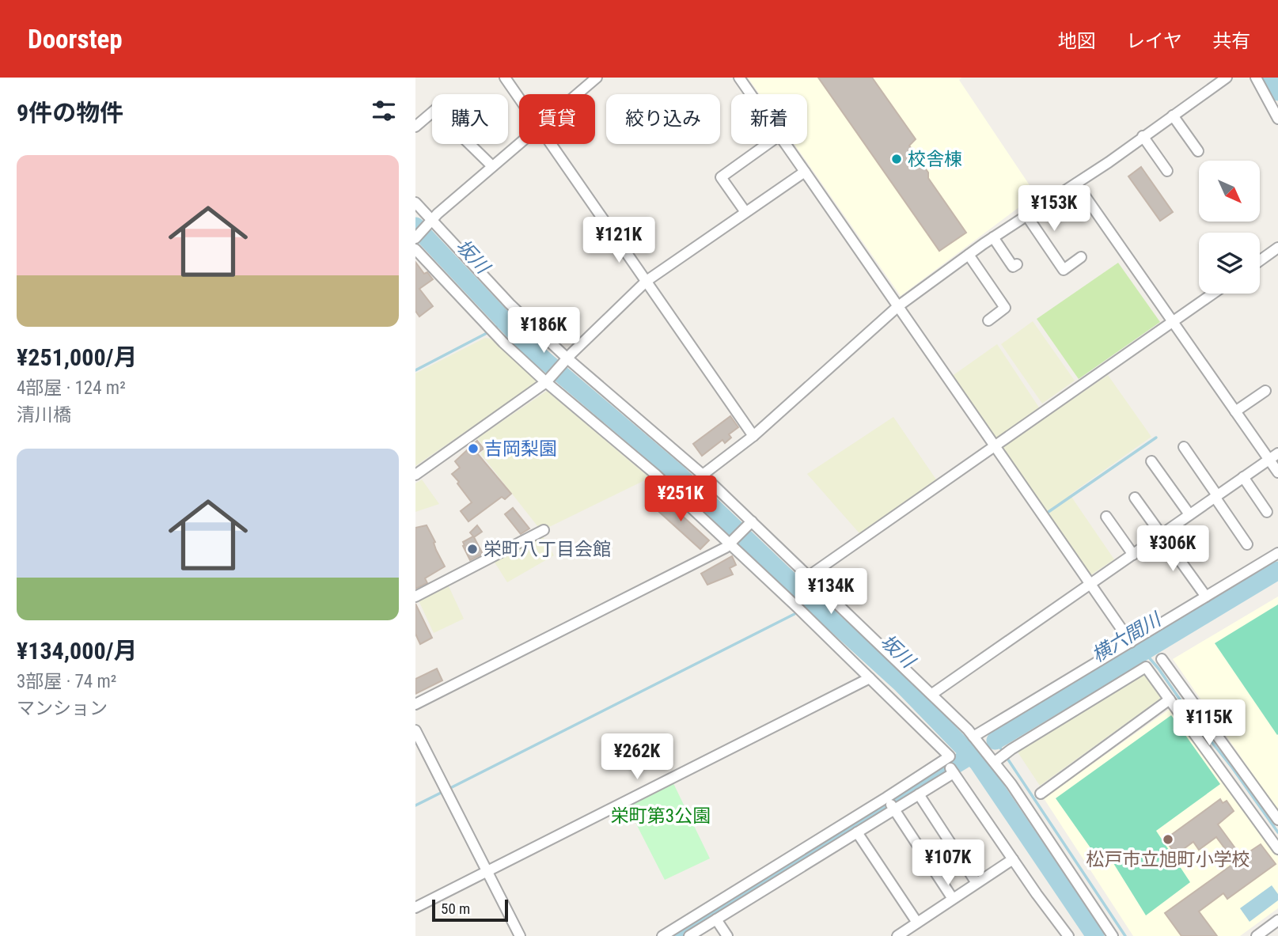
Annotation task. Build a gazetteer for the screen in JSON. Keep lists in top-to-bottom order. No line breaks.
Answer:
{"water":["坂川","横六間川"],"parks":["栄町第3公園"],"places":["校舎棟","吉岡梨園","栄町八丁目会館","松戸市立旭町小学校"],"scale_bar":"50 m","north":"bottom right","page":{"header":"Doorstep","nav":["地図","レイヤ","共有"],"heading":"9件の物件","chip":["購入","賃貸","絞り込み","新着"],"list":[{"name":"¥251,000/月","note":"4部屋 · 124 m² · 清川橋"},{"name":"¥134,000/月","note":"3部屋 · 74 m² · マンション"}],"price":["¥153K","¥121K","¥186K","¥251K","¥306K","¥134K","¥115K","¥262K","¥107K"],"scale":"50 m"}}
